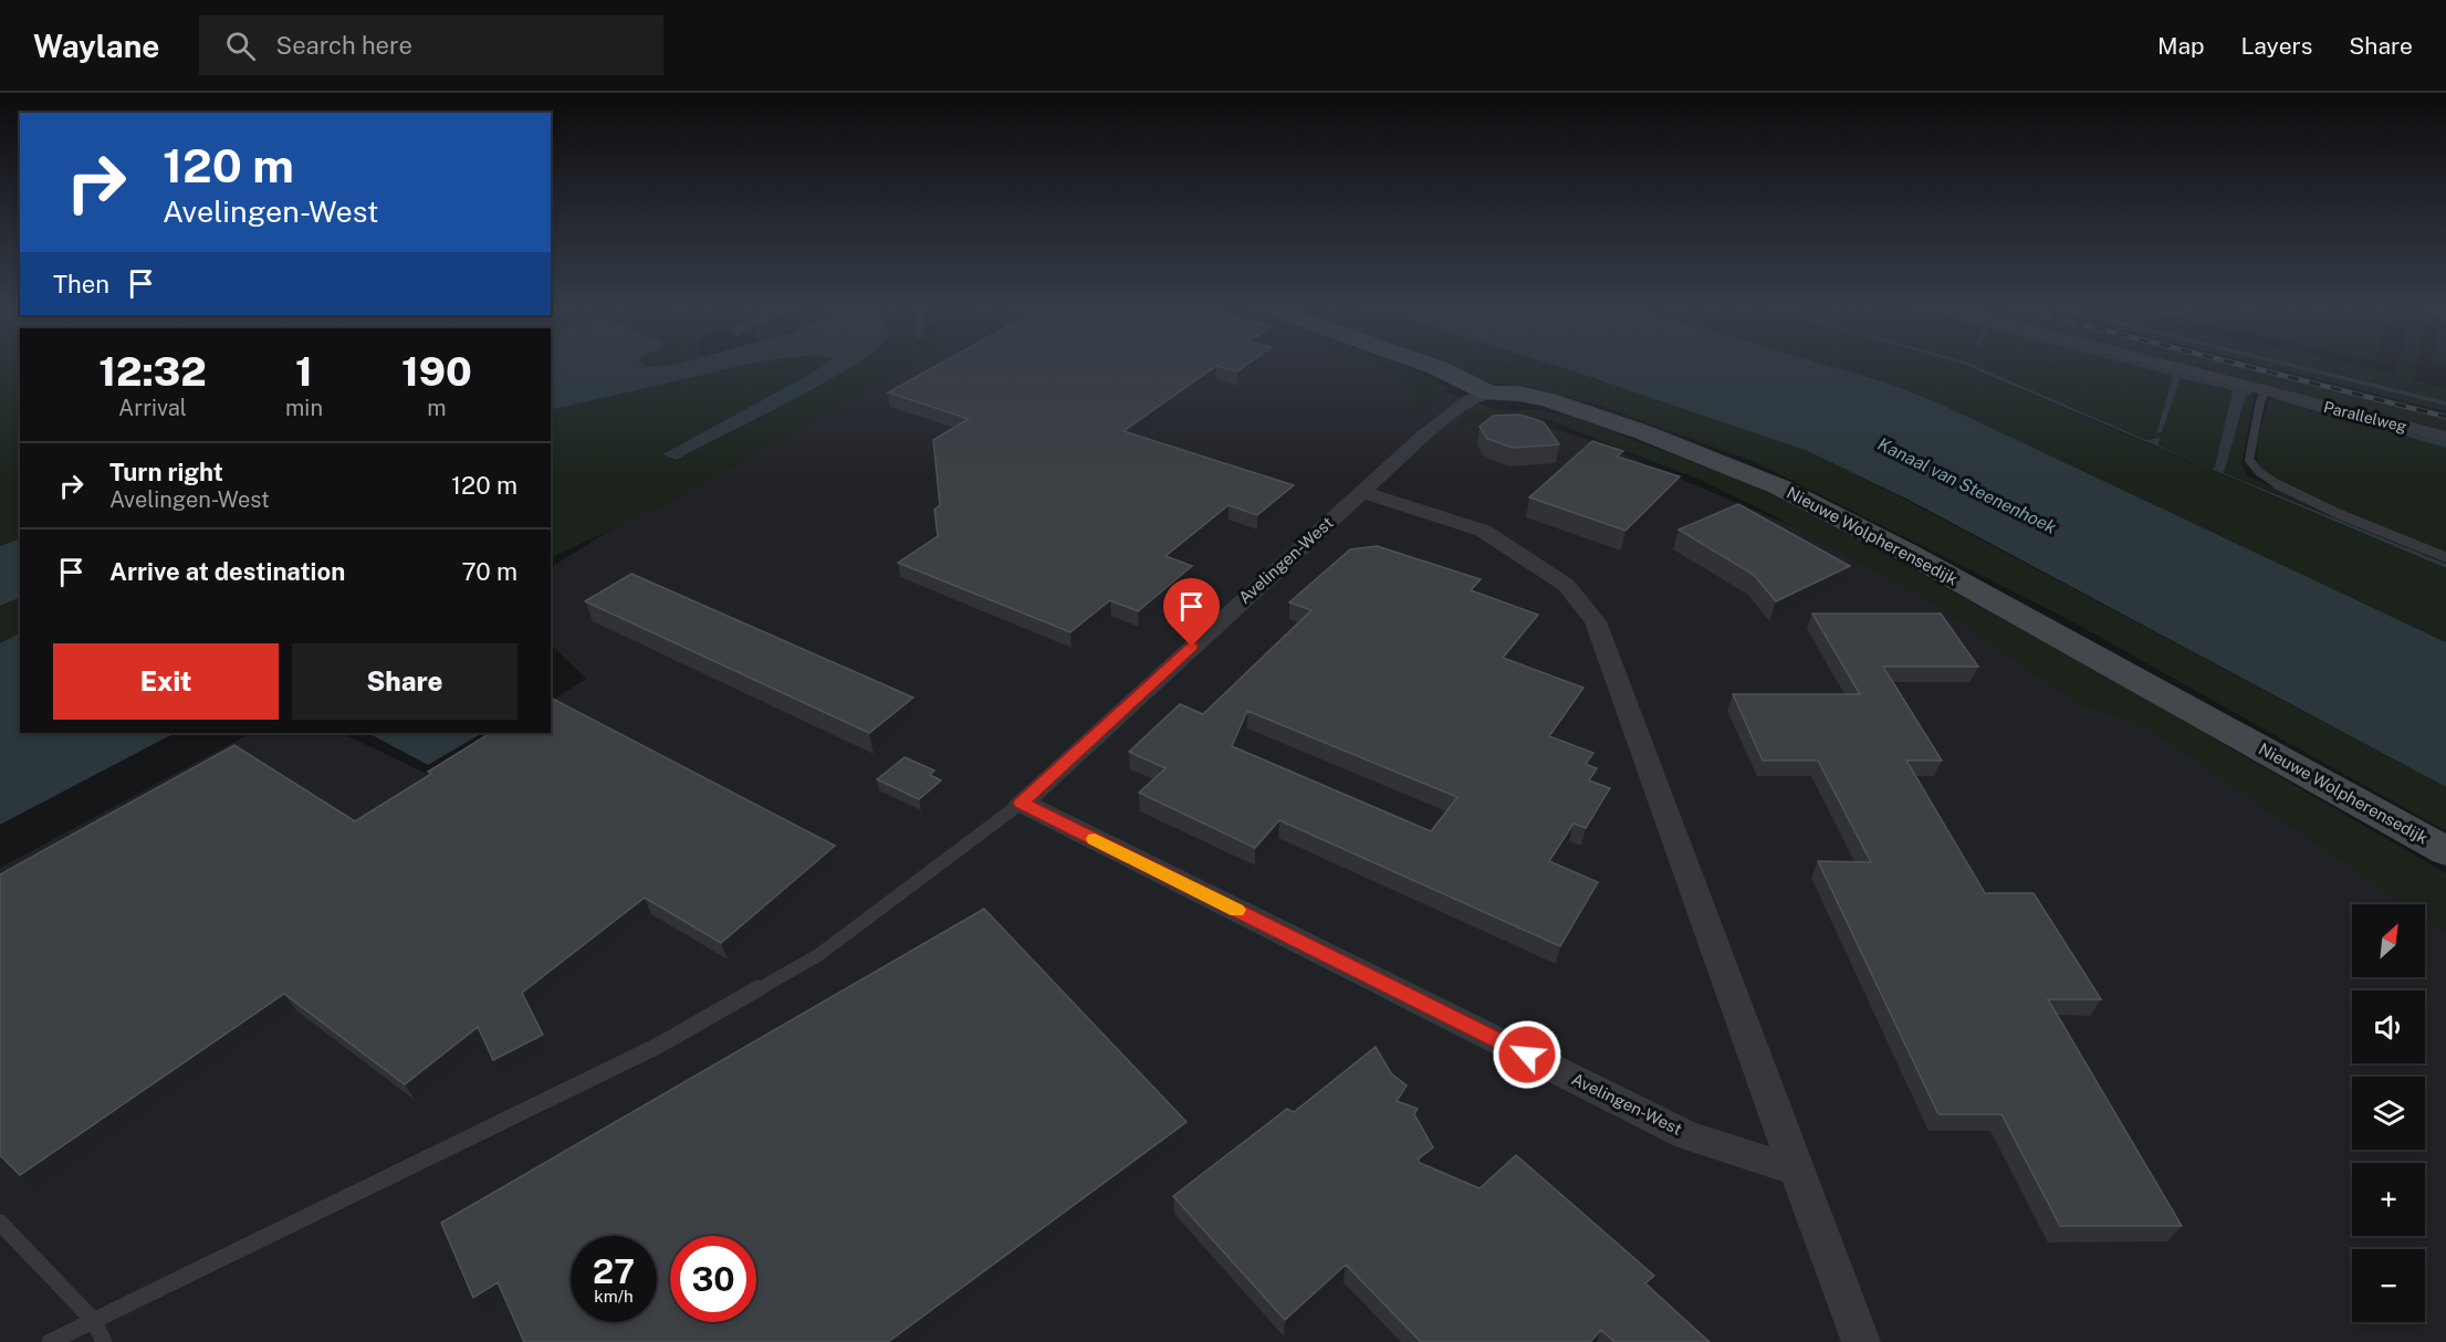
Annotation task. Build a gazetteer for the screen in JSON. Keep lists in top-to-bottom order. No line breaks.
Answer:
{"streets":{"street":["Parallelweg","Nieuwe Wolpherensedijk","Avelingen-West"]},"crossings":[["Nieuwe Wolpherensedijk","Avelingen-West"]],"water":["Kanaal van Steenenhoek"],"north":"top right","page":{"header":"Waylane","search":"Search here","nav":["Map","Layers","Share"],"turn":["120 m","Avelingen-West"],"then":"Then","eta":["12:32","Arrival","1","min","190","m"],"list":[{"name":"Turn right","note":"Avelingen-West","value":"120 m"},{"name":"Arrive at destination","value":"70 m"}],"buttons":["Exit","Share"],"map_buttons":["+","−"],"speed":"27 km/h","limit":"30"}}
